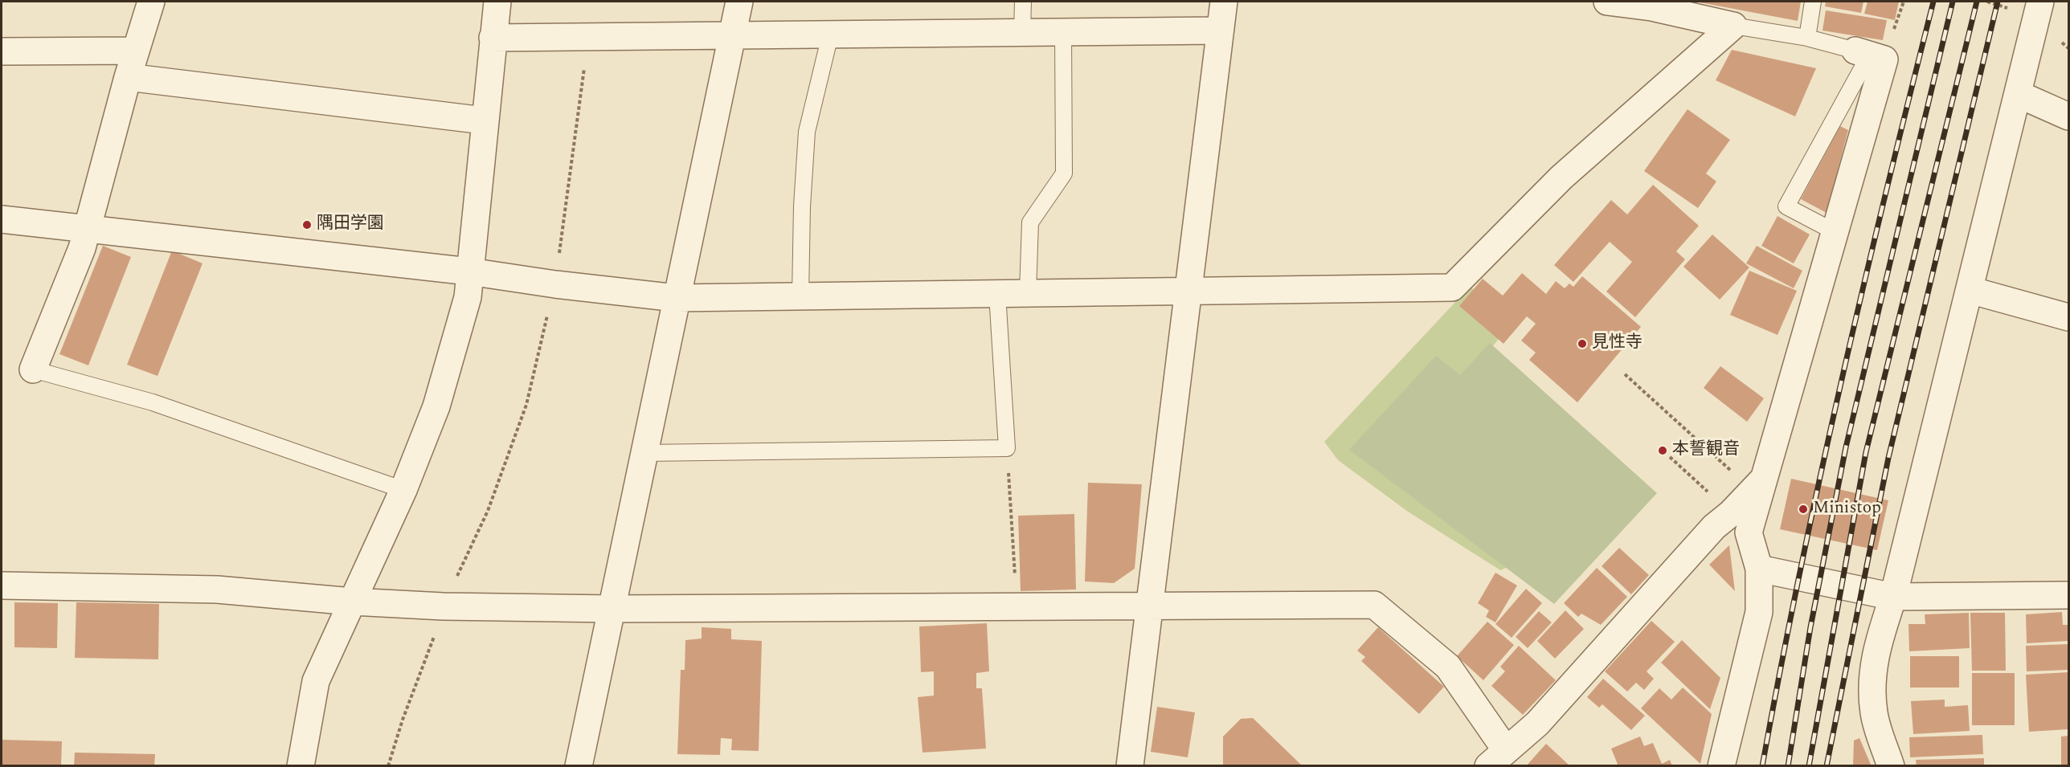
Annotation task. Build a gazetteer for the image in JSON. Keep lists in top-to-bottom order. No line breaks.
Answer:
{"places":["隅田学園","見性寺","本誓観音","Ministop"]}
